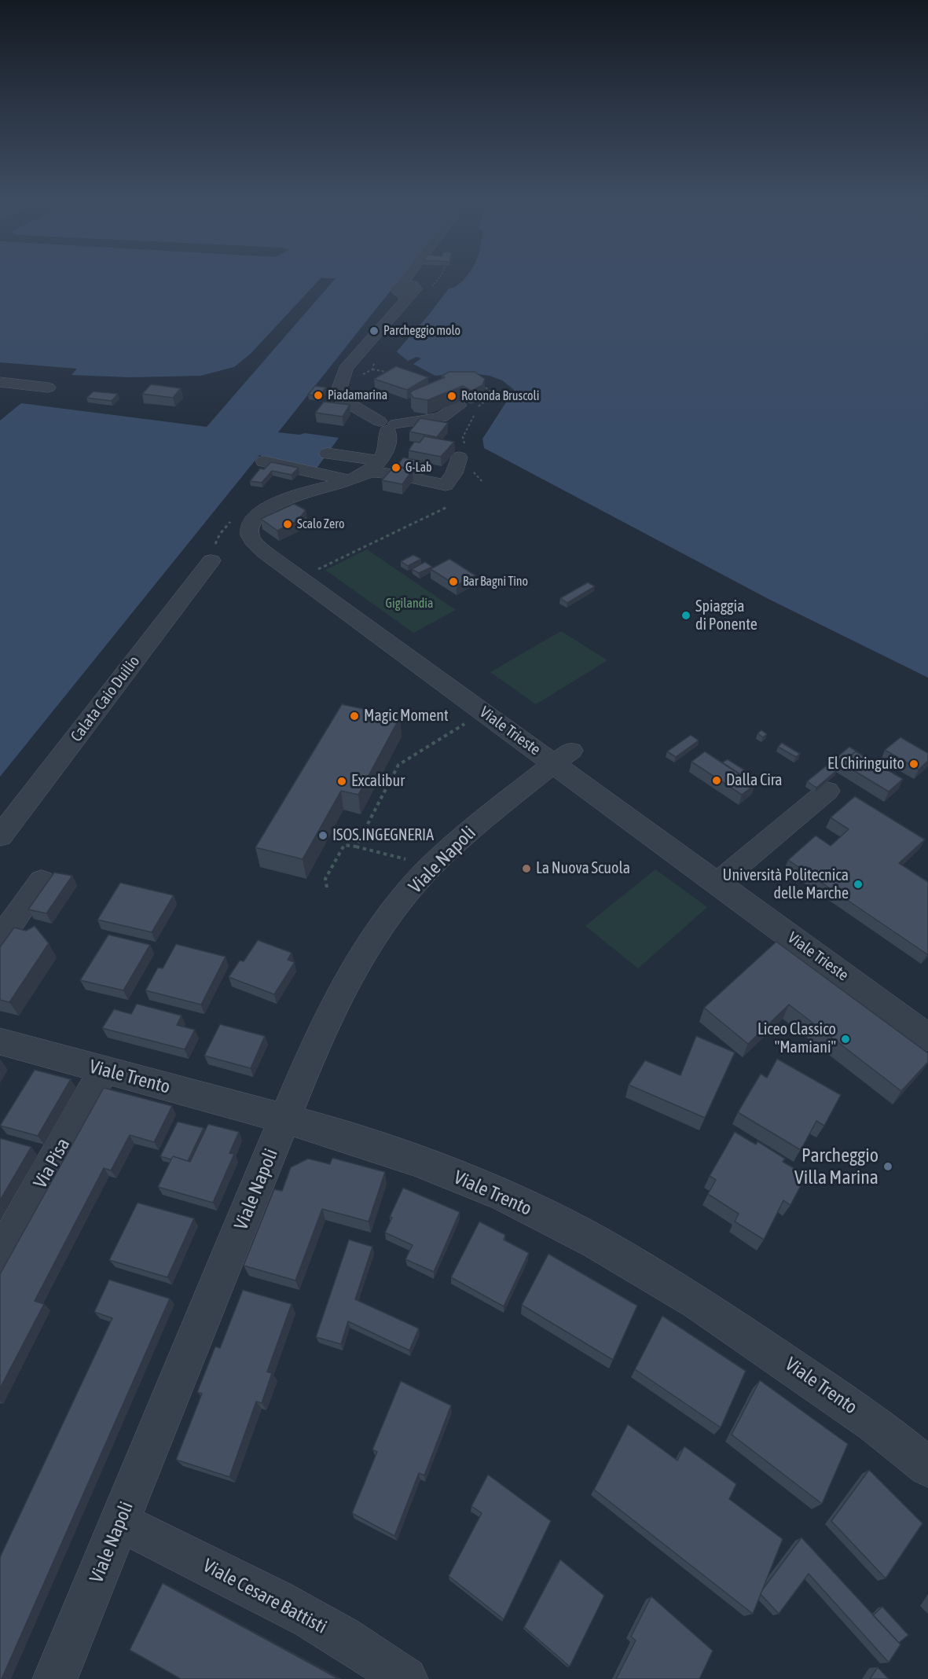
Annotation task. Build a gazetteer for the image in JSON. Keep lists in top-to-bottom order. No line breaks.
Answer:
{"streets":{"street":["Calata Caio Duilio","Viale Trieste","Viale Napoli","Viale Trento","Via Pisa","Viale Cesare Battisti"]},"crossings":[["Viale Trieste","Viale Napoli"],["Viale Napoli","Viale Trento"],["Viale Napoli","Viale Cesare Battisti"],["Viale Trento","Via Pisa"]],"parks":["Gigilandia"],"places":["Parcheggio molo","Piadamarina","Rotonda Bruscoli","G-Lab","Scalo Zero","Bar Bagni Tino","Spiaggia di Ponente","Magic Moment","El Chiringuito","Dalla Cira","Excalibur","ISOS.INGEGNERIA","La Nuova Scuola","Università Politecnica delle Marche","Liceo Classico \"Mamiani\"","Parcheggio Villa Marina"]}
